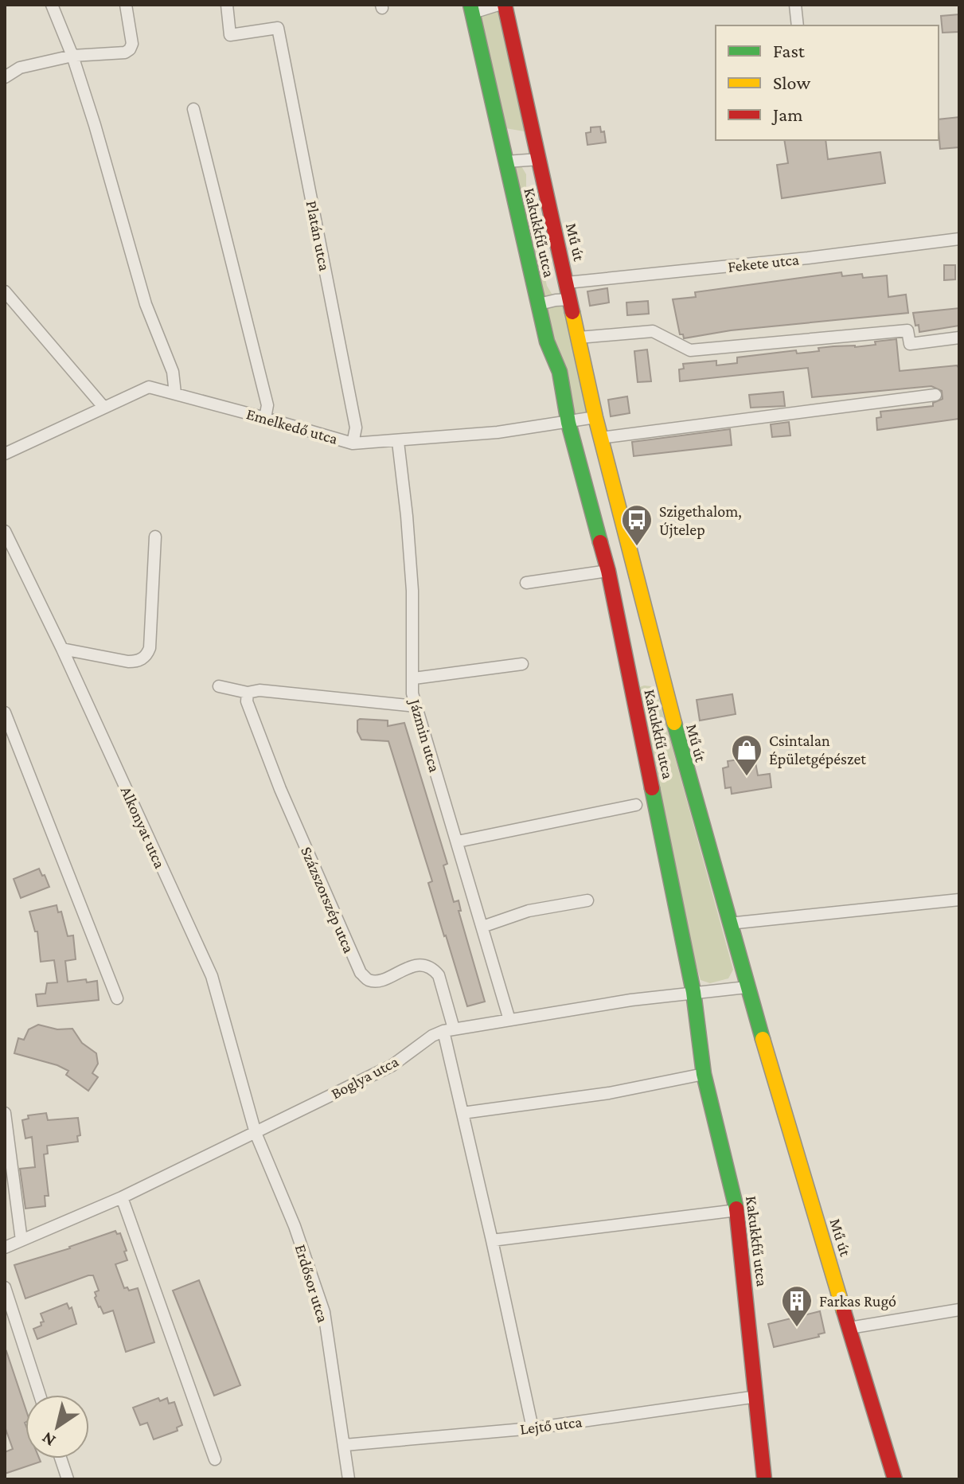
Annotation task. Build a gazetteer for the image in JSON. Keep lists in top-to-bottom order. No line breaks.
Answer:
{"streets":{"street":["Kakukkfű utca","Platán utca","Mű út","Fekete utca","Emelkedő utca","Jázmin utca","Alkonyat utca","Százszorszép utca","Boglya utca","Erdősor utca","Lejtő utca"]},"crossings":[["Kakukkfű utca","Emelkedő utca"],["Kakukkfű utca","Boglya utca"],["Kakukkfű utca","Lejtő utca"],["Platán utca","Emelkedő utca"],["Mű út","Fekete utca"],["Mű út","Emelkedő utca"],["Mű út","Boglya utca"],["Emelkedő utca","Jázmin utca"],["Jázmin utca","Boglya utca"],["Alkonyat utca","Boglya utca"],["Alkonyat utca","Erdősor utca"],["Százszorszép utca","Boglya utca"],["Boglya utca","Erdősor utca"],["Erdősor utca","Lejtő utca"]],"places":{"bus stop":["Szigethalom, Újtelep"],"shop":["Csintalan Épületgépészet"],"building":["Farkas Rugó"]},"legend":["Fast","Slow","Jam"],"north":"bottom left"}
